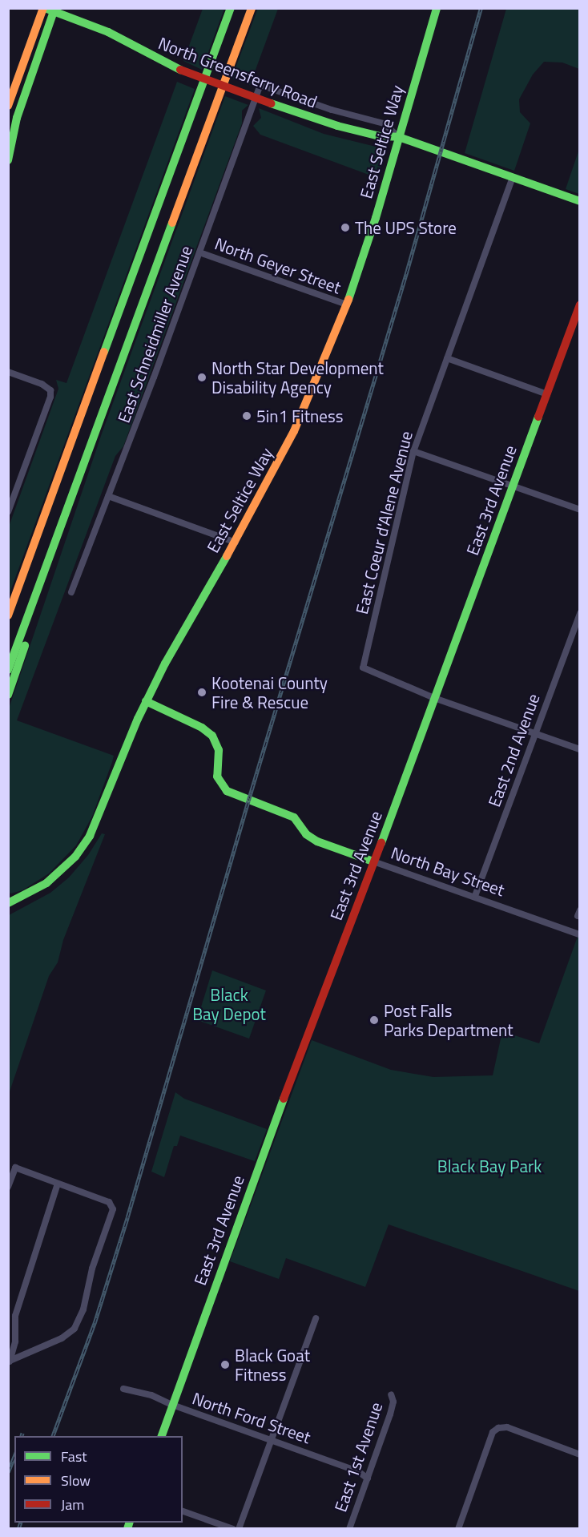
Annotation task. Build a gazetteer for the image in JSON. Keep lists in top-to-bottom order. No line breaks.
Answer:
{"streets":{"main road":["North Greensferry Road","East Seltice Way","East 3rd Avenue","North Bay Street"],"street":["North Geyer Street","East Schneidmiller Avenue","East Coeur d'Alene Avenue","East 2nd Avenue","North Ford Street","East 1st Avenue"]},"crossings":[["North Greensferry Road","East Seltice Way"],["North Greensferry Road","East Schneidmiller Avenue"],["North Greensferry Road","East Coeur d'Alene Avenue"],["East Seltice Way","North Geyer Street"],["East Seltice Way","North Bay Street"],["North Geyer Street","East Schneidmiller Avenue"],["East 3rd Avenue","East Coeur d'Alene Avenue"],["East 3rd Avenue","North Bay Street"],["East 3rd Avenue","North Ford Street"],["East 2nd Avenue","North Bay Street"],["North Ford Street","East 1st Avenue"]],"parks":["Black Bay Depot","Black Bay Park"],"places":["The UPS Store","North Star Development Disability Agency","5in1 Fitness","Kootenai County Fire & Rescue","Post Falls Parks Department","Black Goat Fitness"],"legend":["Fast","Slow","Jam"]}
